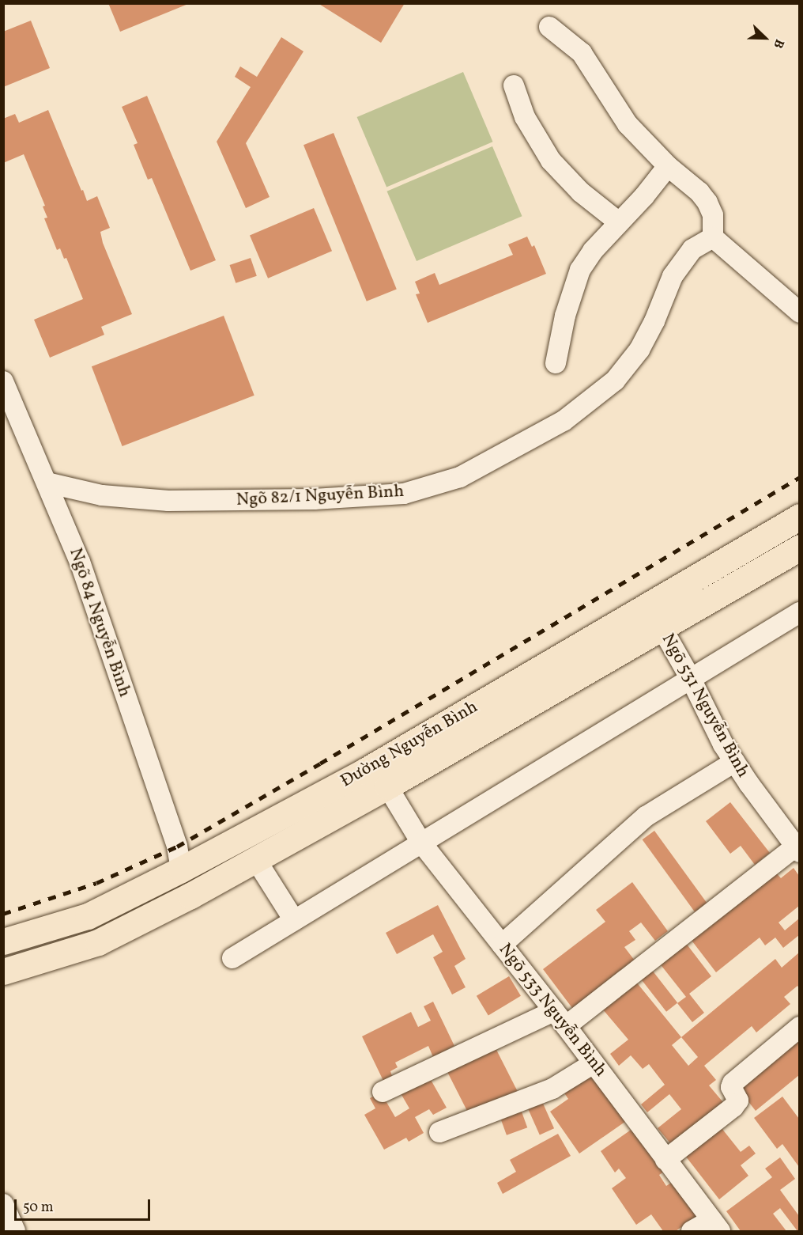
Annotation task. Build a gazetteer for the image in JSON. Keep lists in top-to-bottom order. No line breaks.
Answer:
{"streets":{"highway":["Đường Nguyễn Bình"],"street":["Ngõ 82/1 Nguyễn Bình","Ngõ 84 Nguyễn Bình","Ngõ 531 Nguyễn Bình","Ngõ 533 Nguyễn Bình"]},"crossings":[["Ngõ 82/1 Nguyễn Bình","Ngõ 84 Nguyễn Bình"],["Ngõ 84 Nguyễn Bình","Đường Nguyễn Bình"],["Ngõ 531 Nguyễn Bình","Đường Nguyễn Bình"],["Đường Nguyễn Bình","Ngõ 533 Nguyễn Bình"]],"scale_bar":"50 m","north":"bottom right"}
